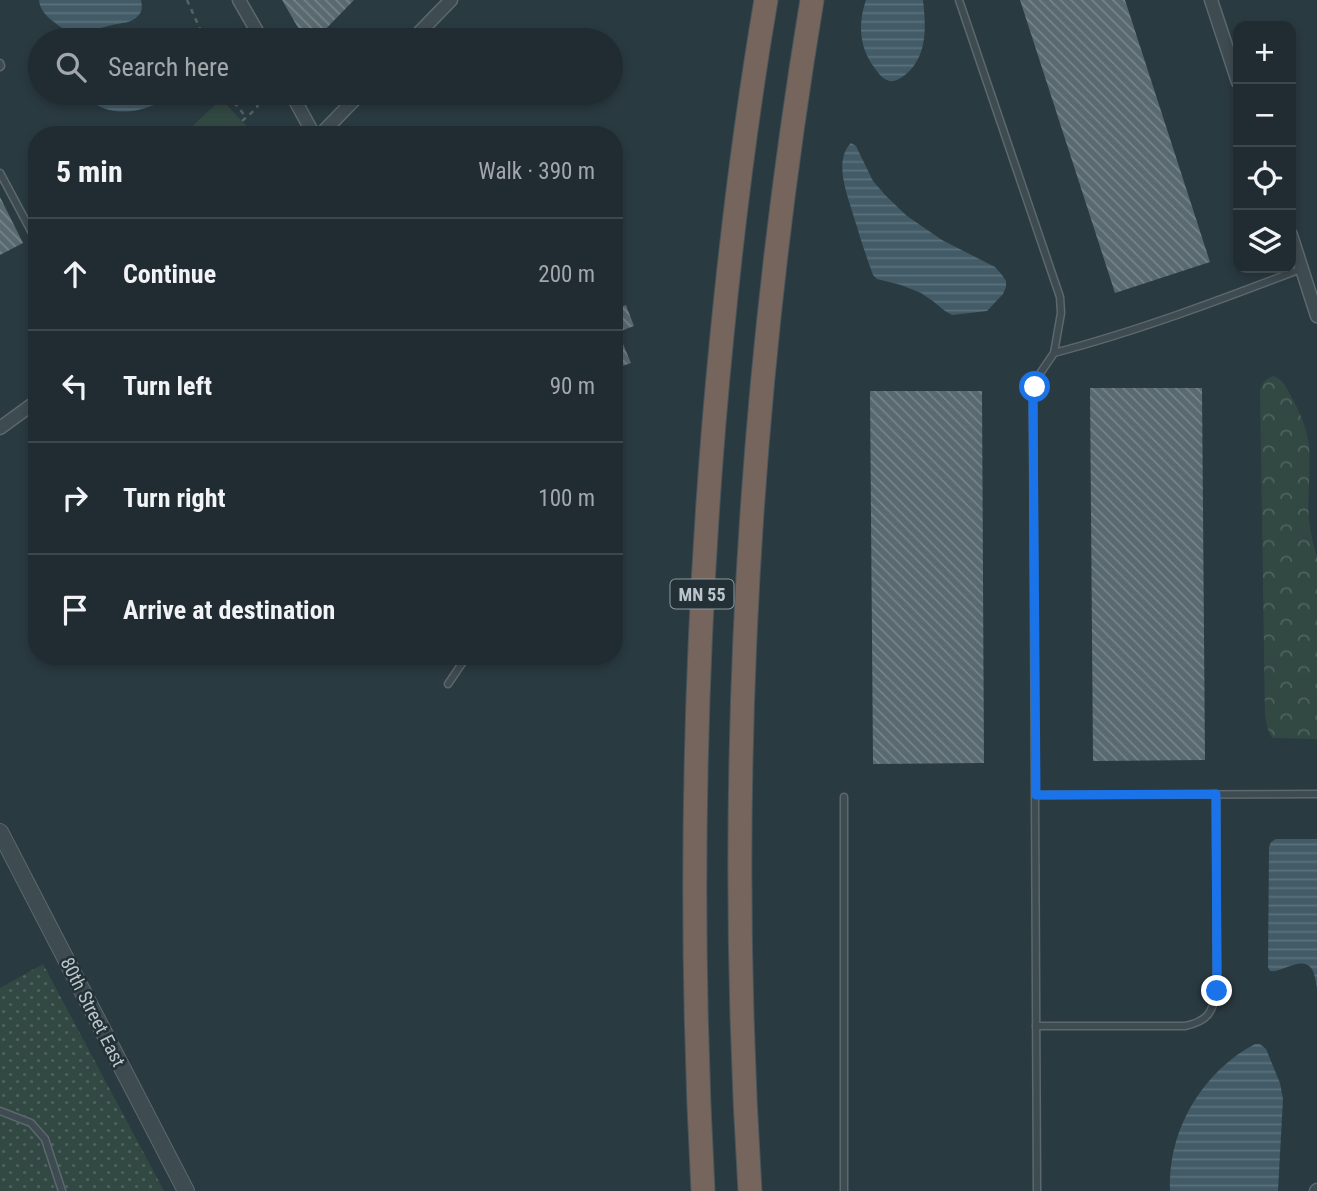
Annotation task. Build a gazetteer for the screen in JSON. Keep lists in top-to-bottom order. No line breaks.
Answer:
{"streets":{"highway":["MN 55"],"street":["80th Street East"]},"page":{"map_buttons":["+","−"],"search":"Search here","heading":["5 min","Walk · 390 m"],"list":[["Continue","200 m"],["Turn left","90 m"],["Turn right","100 m"],"Arrive at destination"]}}
